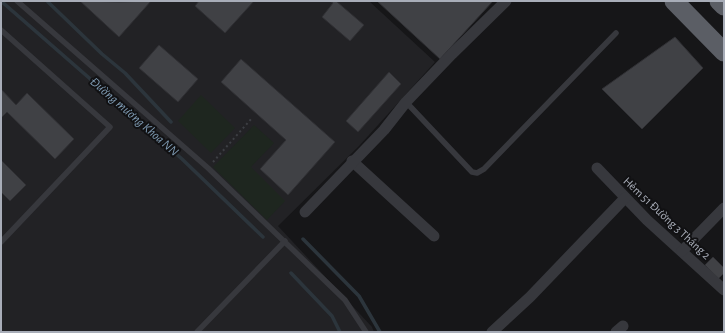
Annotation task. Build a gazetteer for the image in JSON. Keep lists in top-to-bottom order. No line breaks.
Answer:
{"streets":{"street":["Hẻm 51 Đường 3 Tháng 2"]},"water":["Đường mương Khoa NN"]}
